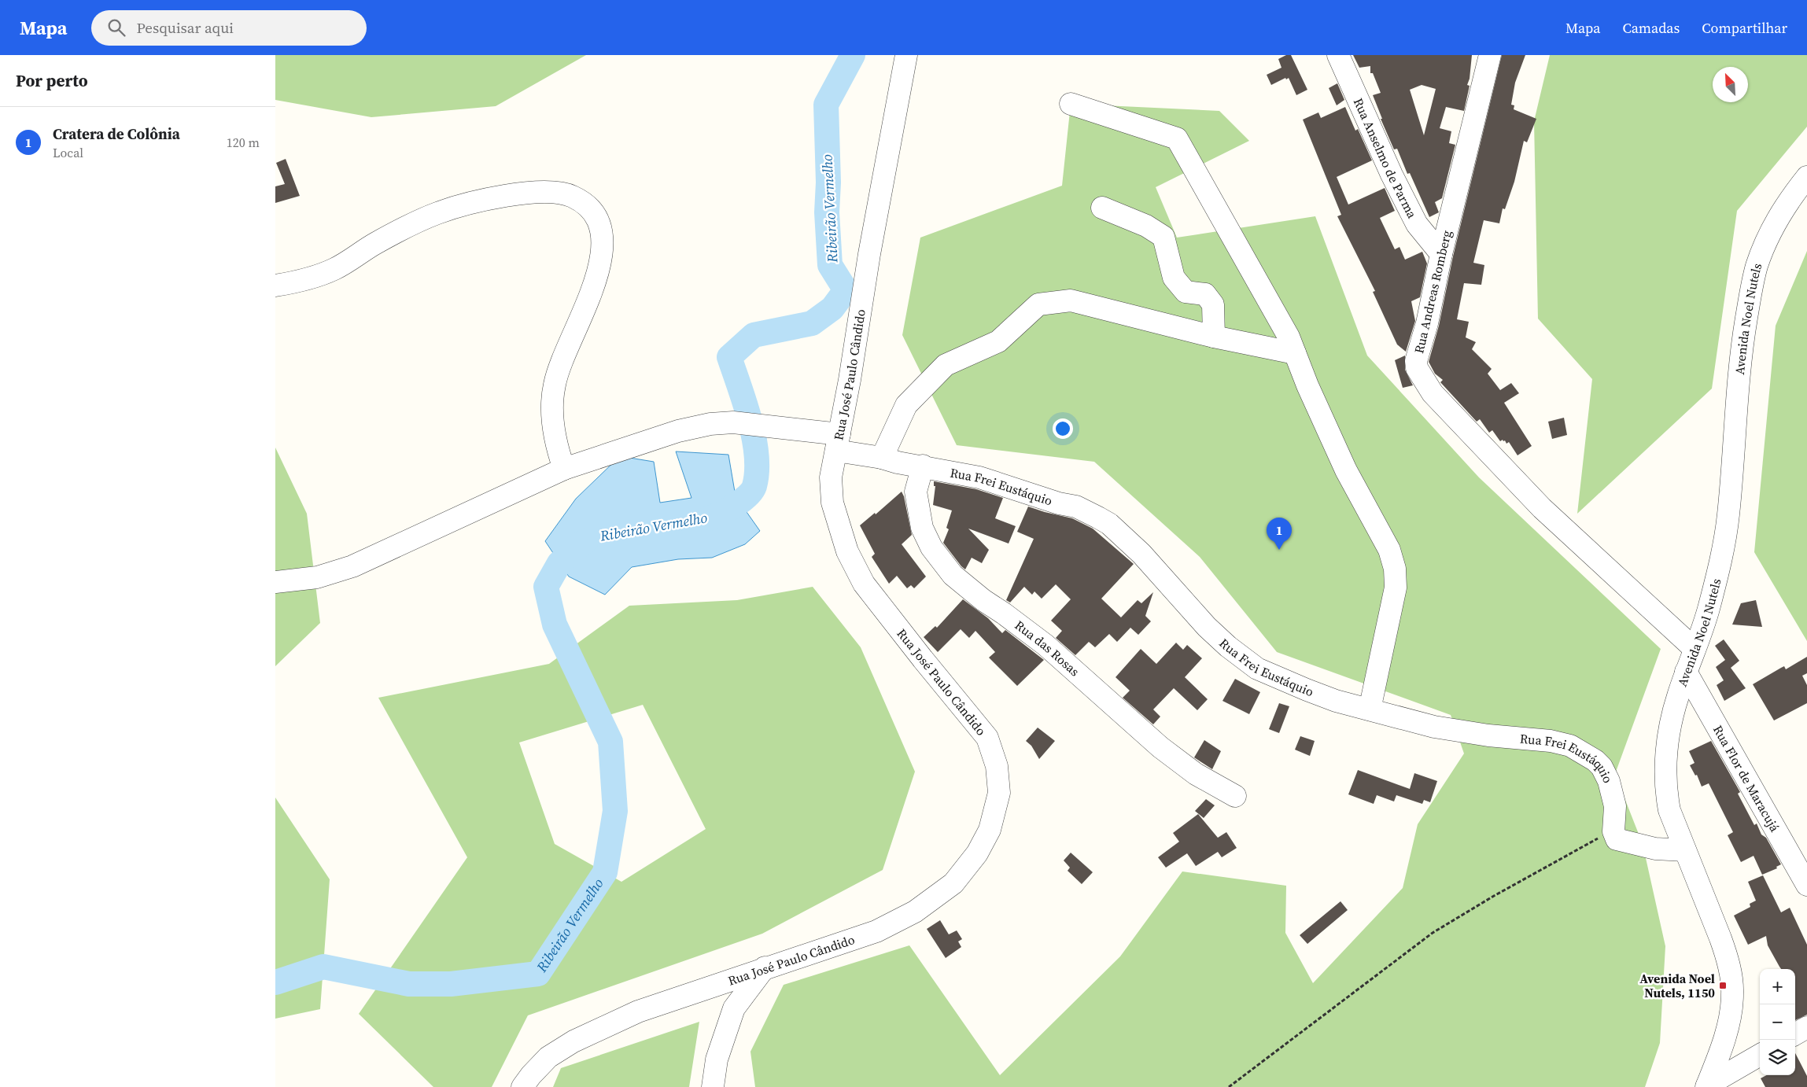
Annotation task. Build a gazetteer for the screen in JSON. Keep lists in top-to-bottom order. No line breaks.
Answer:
{"streets":{"street":["Rua Anselmo de Parma","Rua Andreas Romberg","Avenida Noel Nutels","Rua José Paulo Cândido","Rua Frei Eustáquio","Rua das Rosas","Rua Flor de Maracujá"]},"crossings":[["Rua Anselmo de Parma","Rua Andreas Romberg"],["Rua Andreas Romberg","Avenida Noel Nutels"],["Avenida Noel Nutels","Rua Flor de Maracujá"],["Rua José Paulo Cândido","Rua Frei Eustáquio"],["Rua Frei Eustáquio","Rua das Rosas"]],"water":["Ribeirão Vermelho"],"places":{"transit":["Avenida Noel Nutels, 1150"]},"north":"top left","page":{"header":"Mapa","search":"Pesquisar aqui","nav":["Mapa","Camadas","Compartilhar"],"heading":"Por perto","list":[{"mark":"1","name":"Cratera de Colônia","note":"Local","value":"120 m"}],"pins":"1","map_buttons":["+","−"]}}
